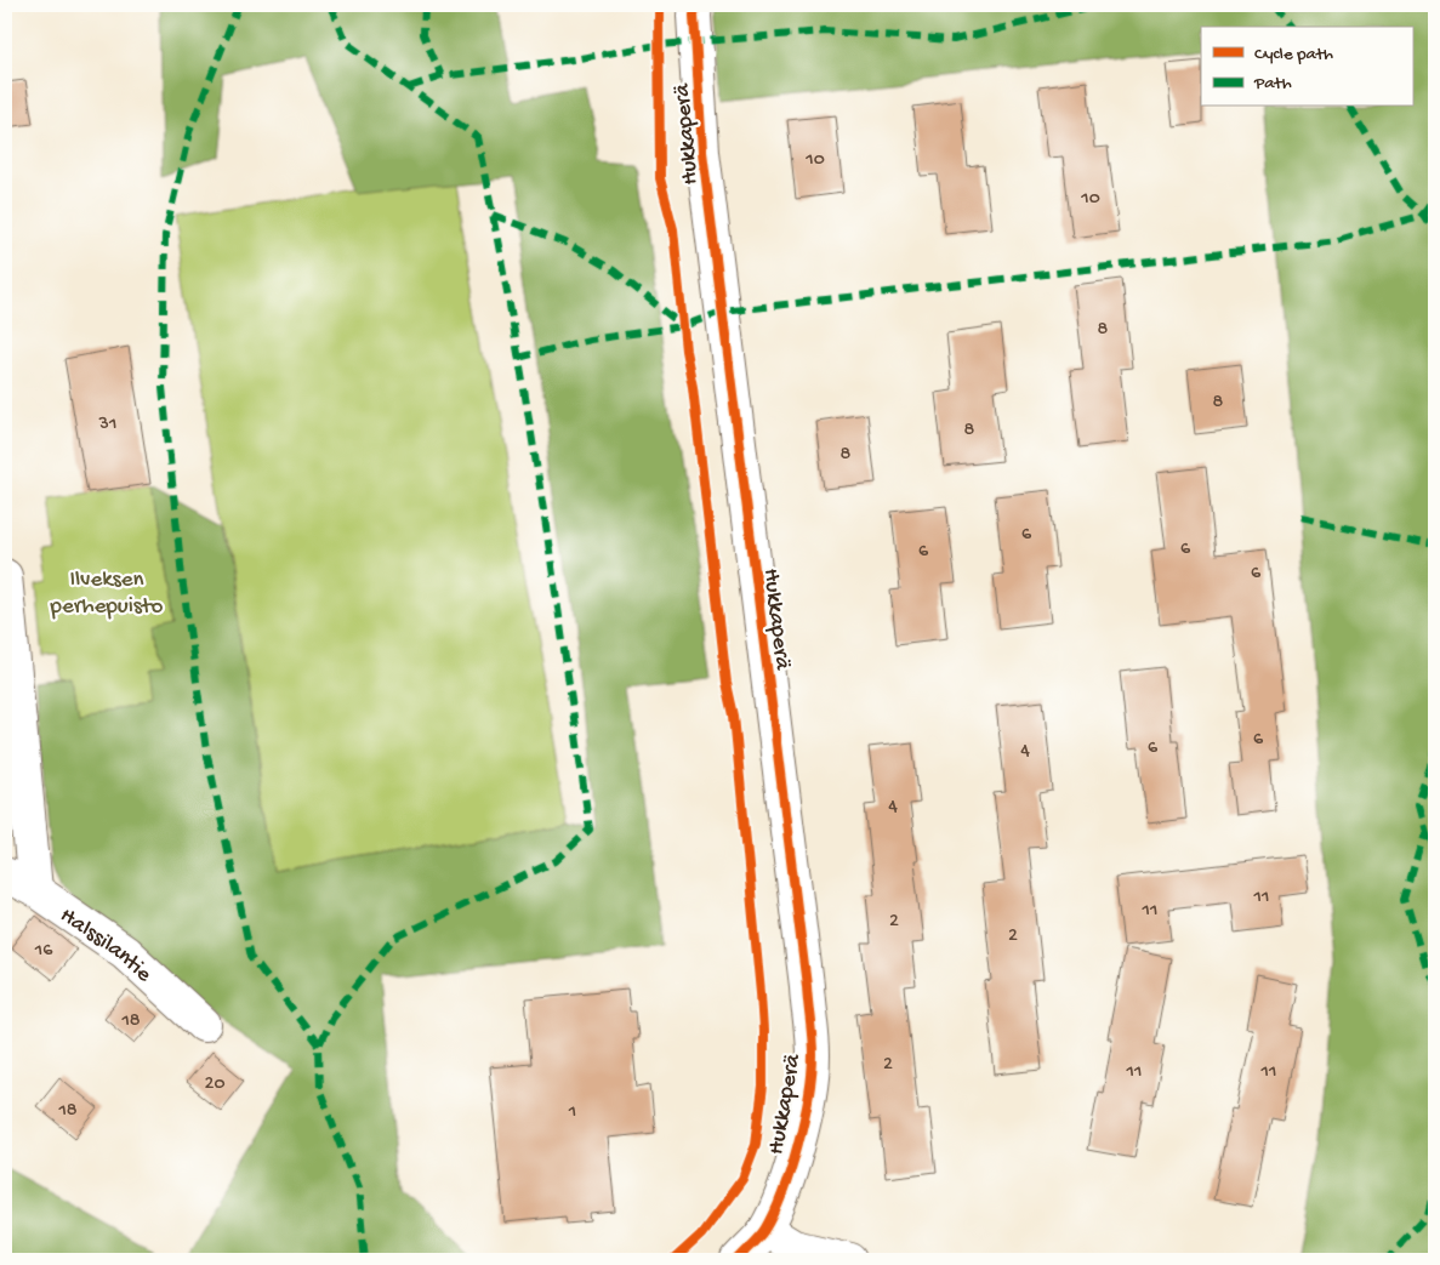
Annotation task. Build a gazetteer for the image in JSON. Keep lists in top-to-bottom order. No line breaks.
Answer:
{"streets":{"street":["Hukkaperä","Halssilantie"]},"parks":["Ilveksen perhepuisto"],"house_numbers":["10","10","8","8","31","8","8","6","6","6","6","6","6","4","4","11","11","2","2","16","18","2","11","11","20","18","1"],"legend":["Cycle path","Path"]}
